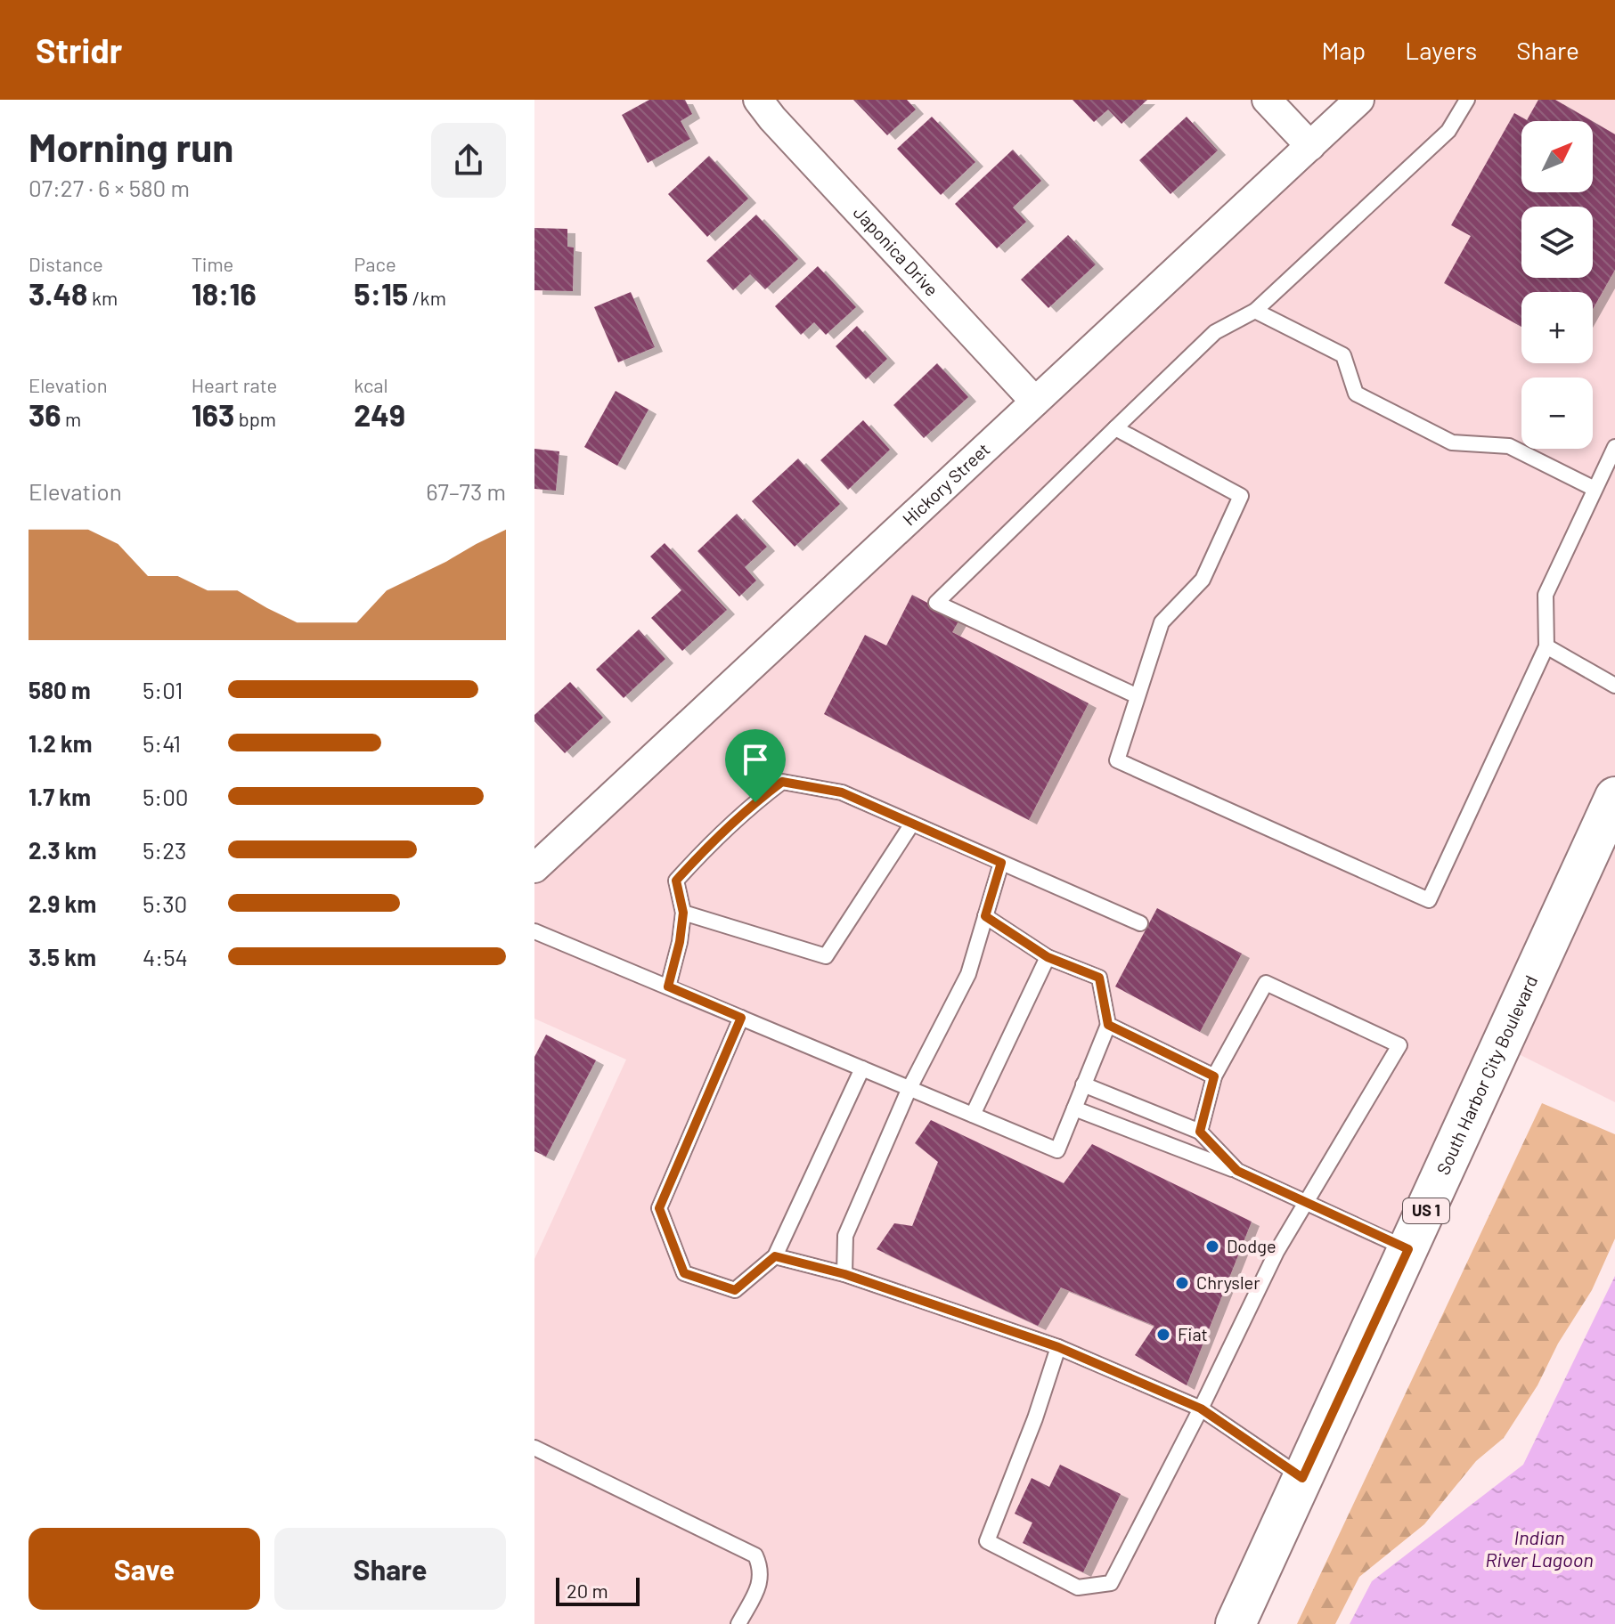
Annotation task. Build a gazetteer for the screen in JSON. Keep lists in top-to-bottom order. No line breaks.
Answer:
{"streets":{"main road":["South Harbor City Boulevard","US 1"],"street":["Japonica Drive","Hickory Street"]},"crossings":[["Japonica Drive","Hickory Street"]],"water":["Indian River Lagoon"],"places":["Dodge","Chrysler","Fiat"],"scale_bar":"20 m","north":"top right","page":{"header":"Stridr","nav":["Map","Layers","Share"],"heading":["Morning run","07:27 · 6 × 580 m"],"map_buttons":["+","−"],"stats":[["Distance","3.48 km"],["Time","18:16"],["Pace","5:15 /km"],["Elevation","36 m"],["Heart rate","163 bpm"],["kcal","249"]],"chart":["Elevation","67–73 m"],"list":[{"name":"580 m","note":"5:01"},{"name":"1.2 km","note":"5:41"},{"name":"1.7 km","note":"5:00"},{"name":"2.3 km","note":"5:23"},{"name":"2.9 km","note":"5:30"},{"name":"3.5 km","note":"4:54"}],"buttons":["Save","Share"],"scale":"20 m"}}
